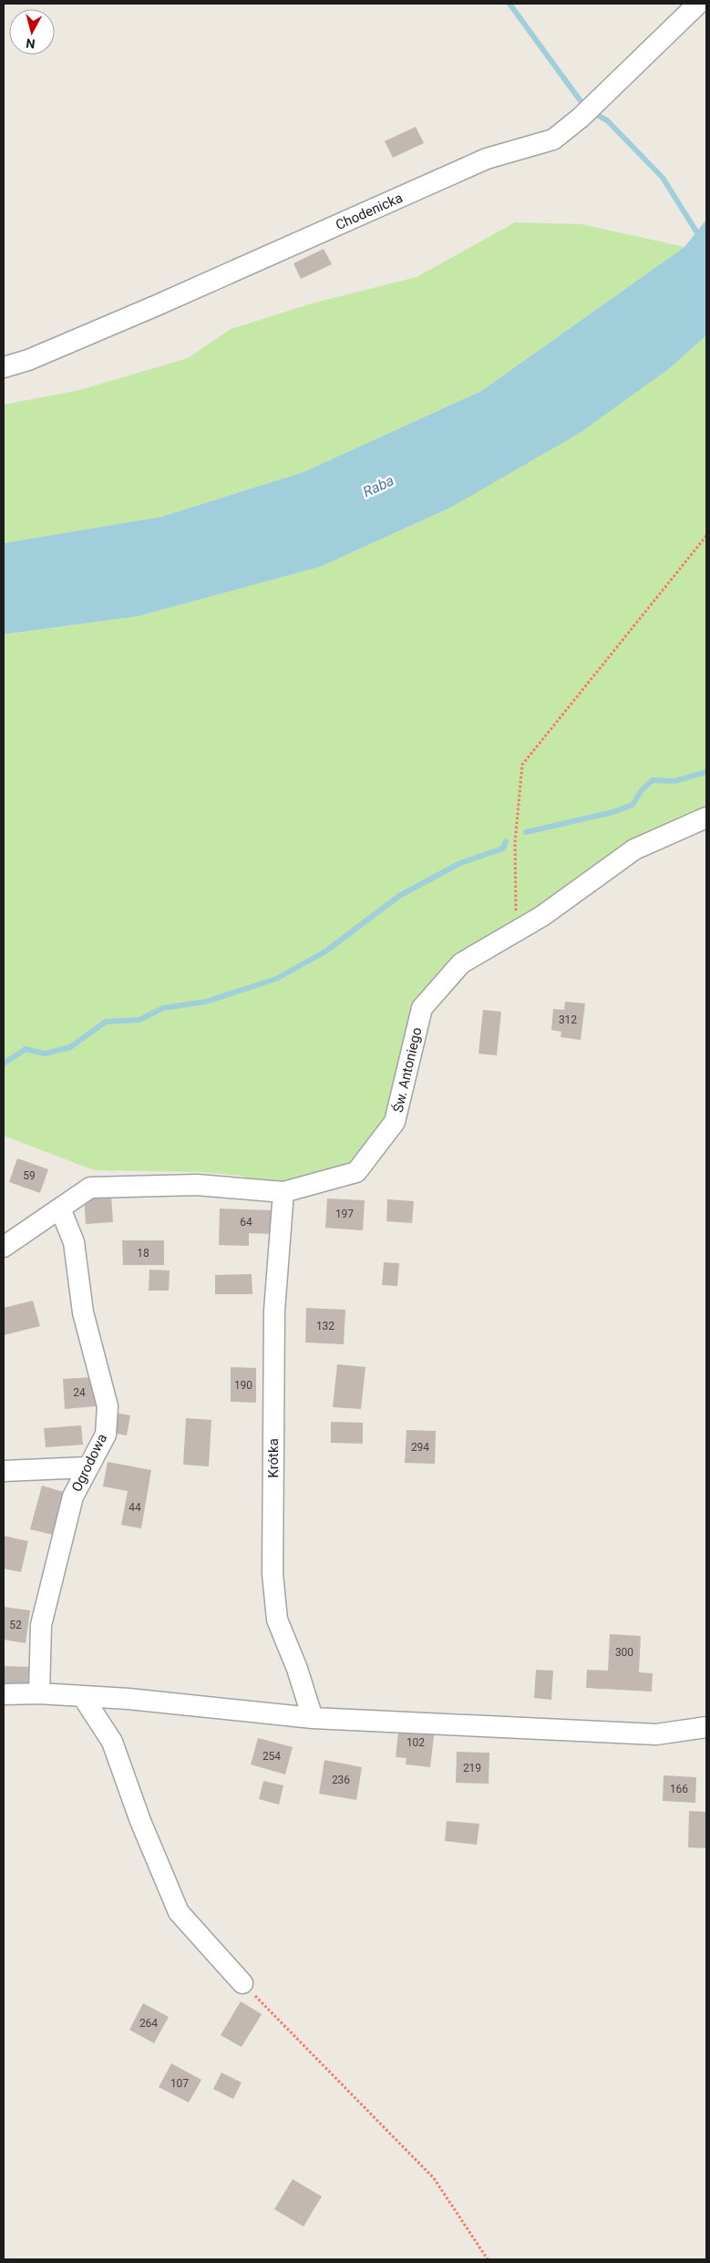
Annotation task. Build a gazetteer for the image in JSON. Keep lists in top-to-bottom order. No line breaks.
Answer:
{"streets":{"street":["Chodenicka","Św. Antoniego","Krótka","Ogrodowa"]},"crossings":[["Św. Antoniego","Krótka"],["Św. Antoniego","Ogrodowa"]],"water":["Raba"],"house_numbers":["312","59","197","64","18","132","190","24","294","44","52","300","102","254","219","236","166","264","107"],"north":"bottom"}
